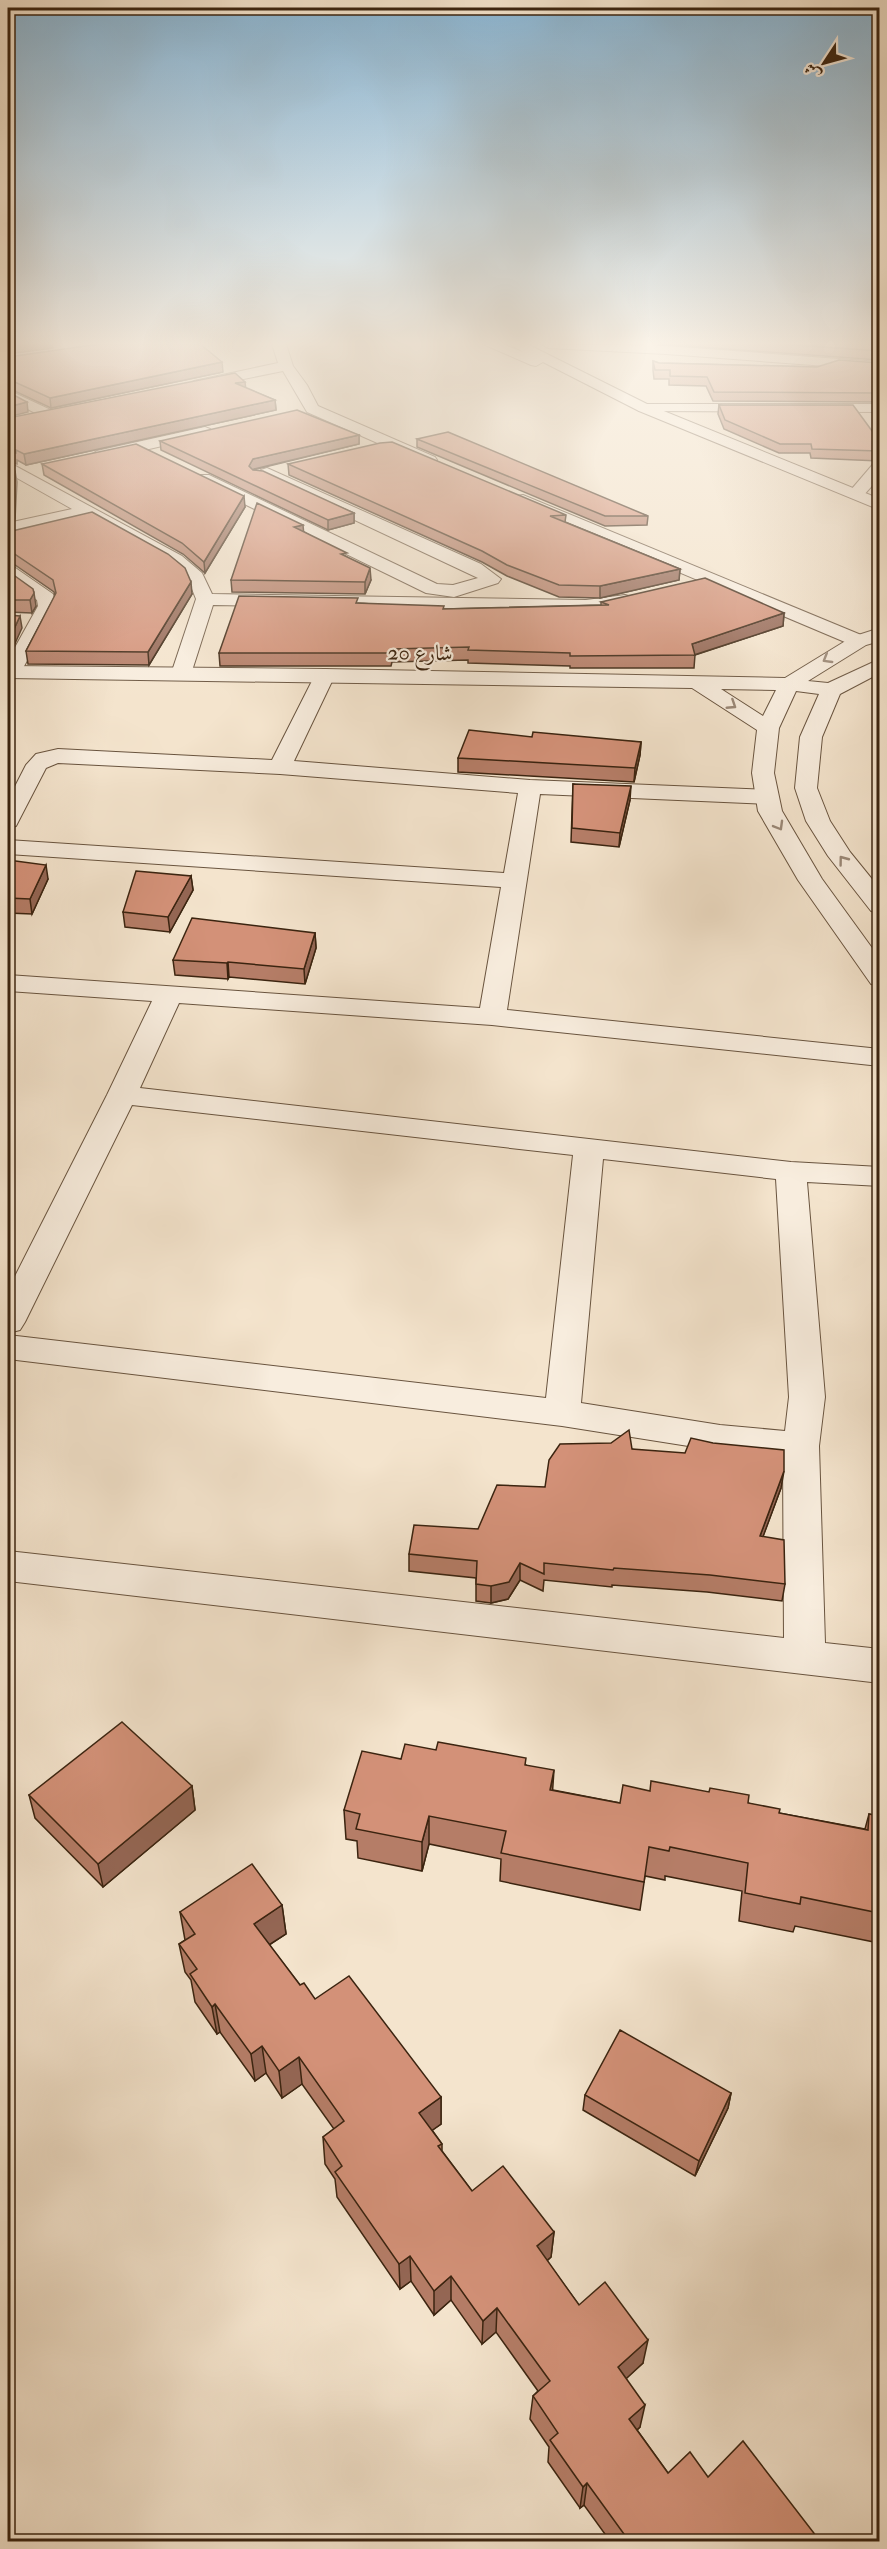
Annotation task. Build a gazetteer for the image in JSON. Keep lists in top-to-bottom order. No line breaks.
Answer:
{"streets":{"street":["شارع 20"]},"north":"bottom left"}
